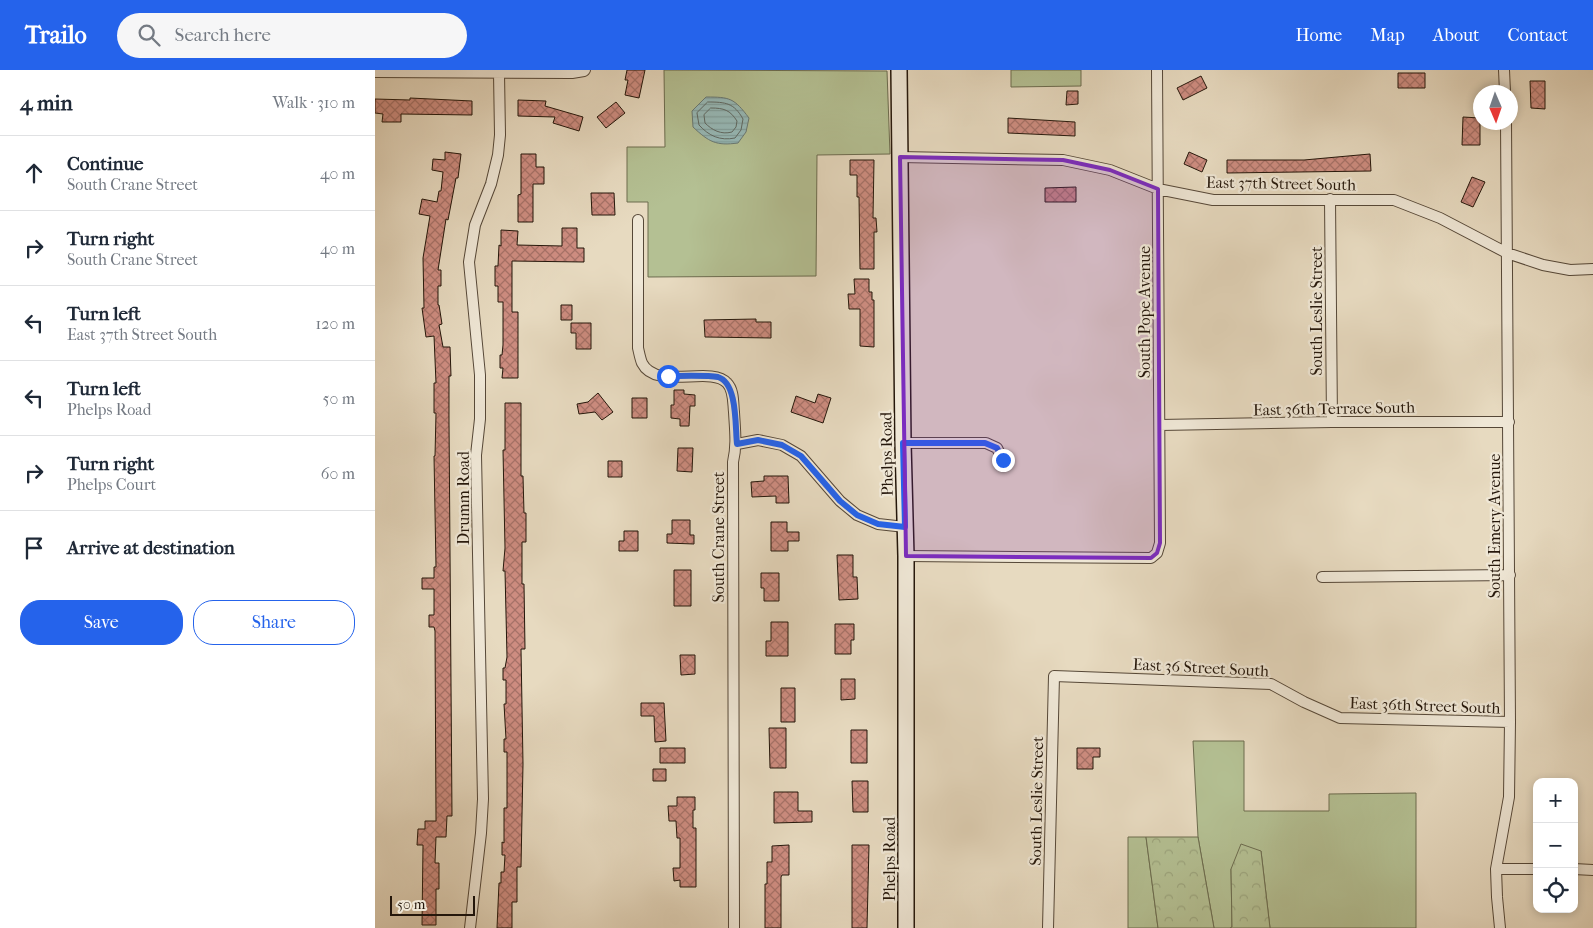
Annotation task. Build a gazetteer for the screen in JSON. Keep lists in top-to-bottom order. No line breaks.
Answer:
{"streets":{"street":["East 37th Street South","South Leslie Street","South Pope Avenue","East 36th Terrace South","Phelps Road","Drumm Road","South Emery Avenue","South Crane Street","East 36 Street South","East 36th Street South"]},"crossings":[["East 37th Street South","South Leslie Street"],["East 37th Street South","South Pope Avenue"],["East 37th Street South","Phelps Road"],["East 37th Street South","South Emery Avenue"],["South Leslie Street","East 36th Terrace South"],["South Leslie Street","East 36 Street South"],["South Pope Avenue","East 36th Terrace South"],["South Pope Avenue","Phelps Road"],["East 36th Terrace South","South Emery Avenue"],["South Emery Avenue","East 36th Street South"],["East 36 Street South","East 36th Street South"]],"scale_bar":"50 m","north":"bottom","page":{"header":"Trailo","search":"Search here","nav":["Home","Map","About","Contact"],"heading":["4 min","Walk · 310 m"],"list":[["Continue","South Crane Street","40 m"],["Turn right","South Crane Street","40 m"],["Turn left","East 37th Street South","120 m"],["Turn left","Phelps Road","50 m"],["Turn right","Phelps Court","60 m"],"Arrive at destination"],"buttons":["Save","Share"],"map_buttons":["+","−"],"scale":"50 m"}}
